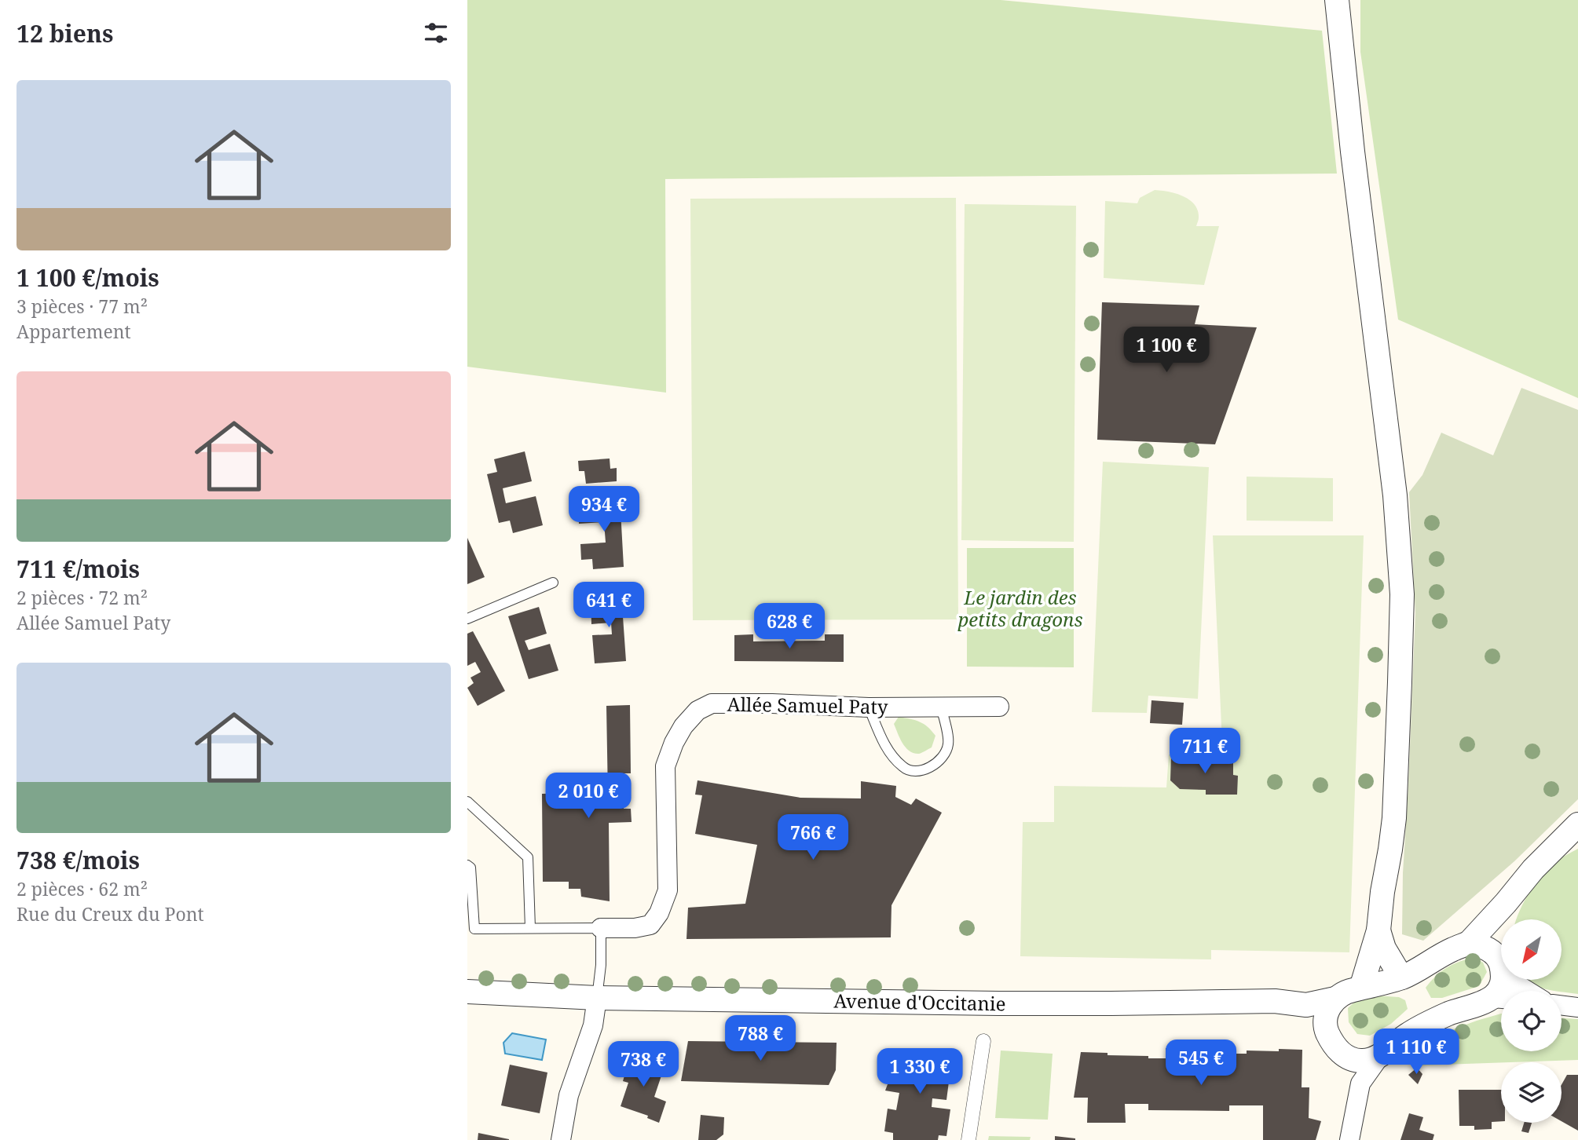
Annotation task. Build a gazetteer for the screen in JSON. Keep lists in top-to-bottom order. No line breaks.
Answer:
{"streets":{"street":["Allée Samuel Paty","Avenue d'Occitanie"]},"parks":["Le jardin des petits dragons"],"north":"bottom left","page":{"heading":"12 biens","list":[{"name":"1 100 €/mois","note":"3 pièces · 77 m² · Appartement"},{"name":"711 €/mois","note":"2 pièces · 72 m² · Allée Samuel Paty"},{"name":"738 €/mois","note":"2 pièces · 62 m² · Rue du Creux du Pont"}],"price":["1 100 €","934 €","641 €","628 €","711 €","2 010 €","766 €","788 €","1 110 €","545 €","738 €","1 330 €"]}}
